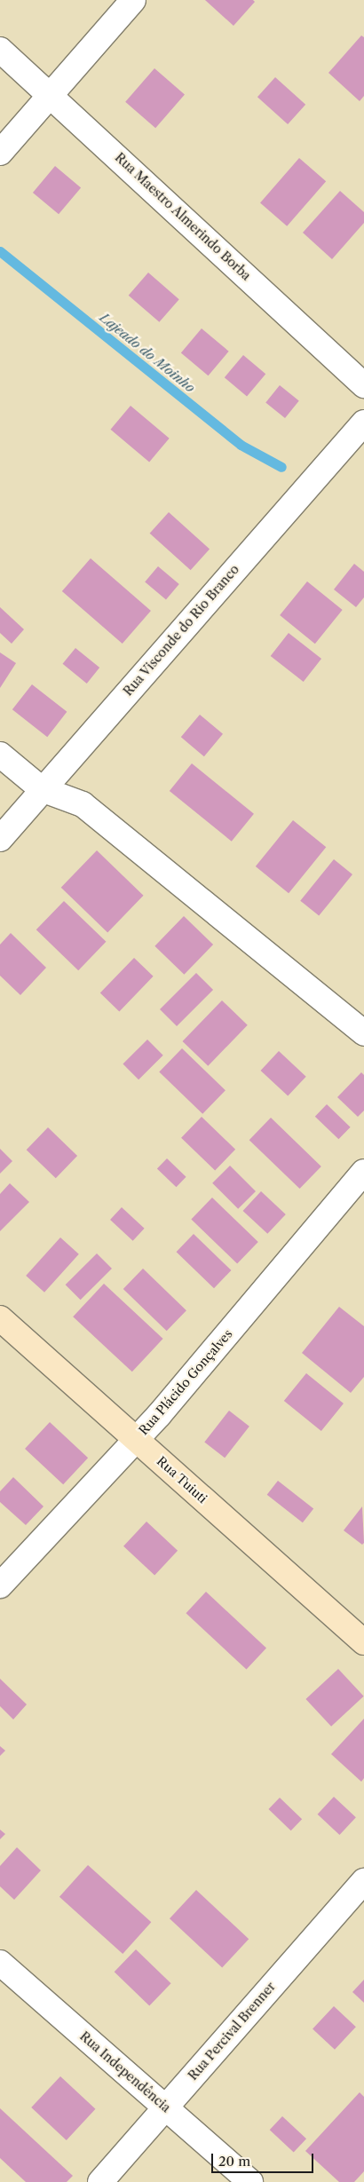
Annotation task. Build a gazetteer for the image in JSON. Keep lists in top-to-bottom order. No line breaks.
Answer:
{"streets":{"main road":["Rua Tuiuti"],"street":["Rua Maestro Almerindo Borba","Rua Visconde do Rio Branco","Rua Plácido Gonçalves","Rua Percival Brenner","Rua Independência"]},"crossings":[["Rua Plácido Gonçalves","Rua Tuiuti"],["Rua Percival Brenner","Rua Independência"]],"water":["Lajeado do Moinho"],"scale_bar":"20 m"}
